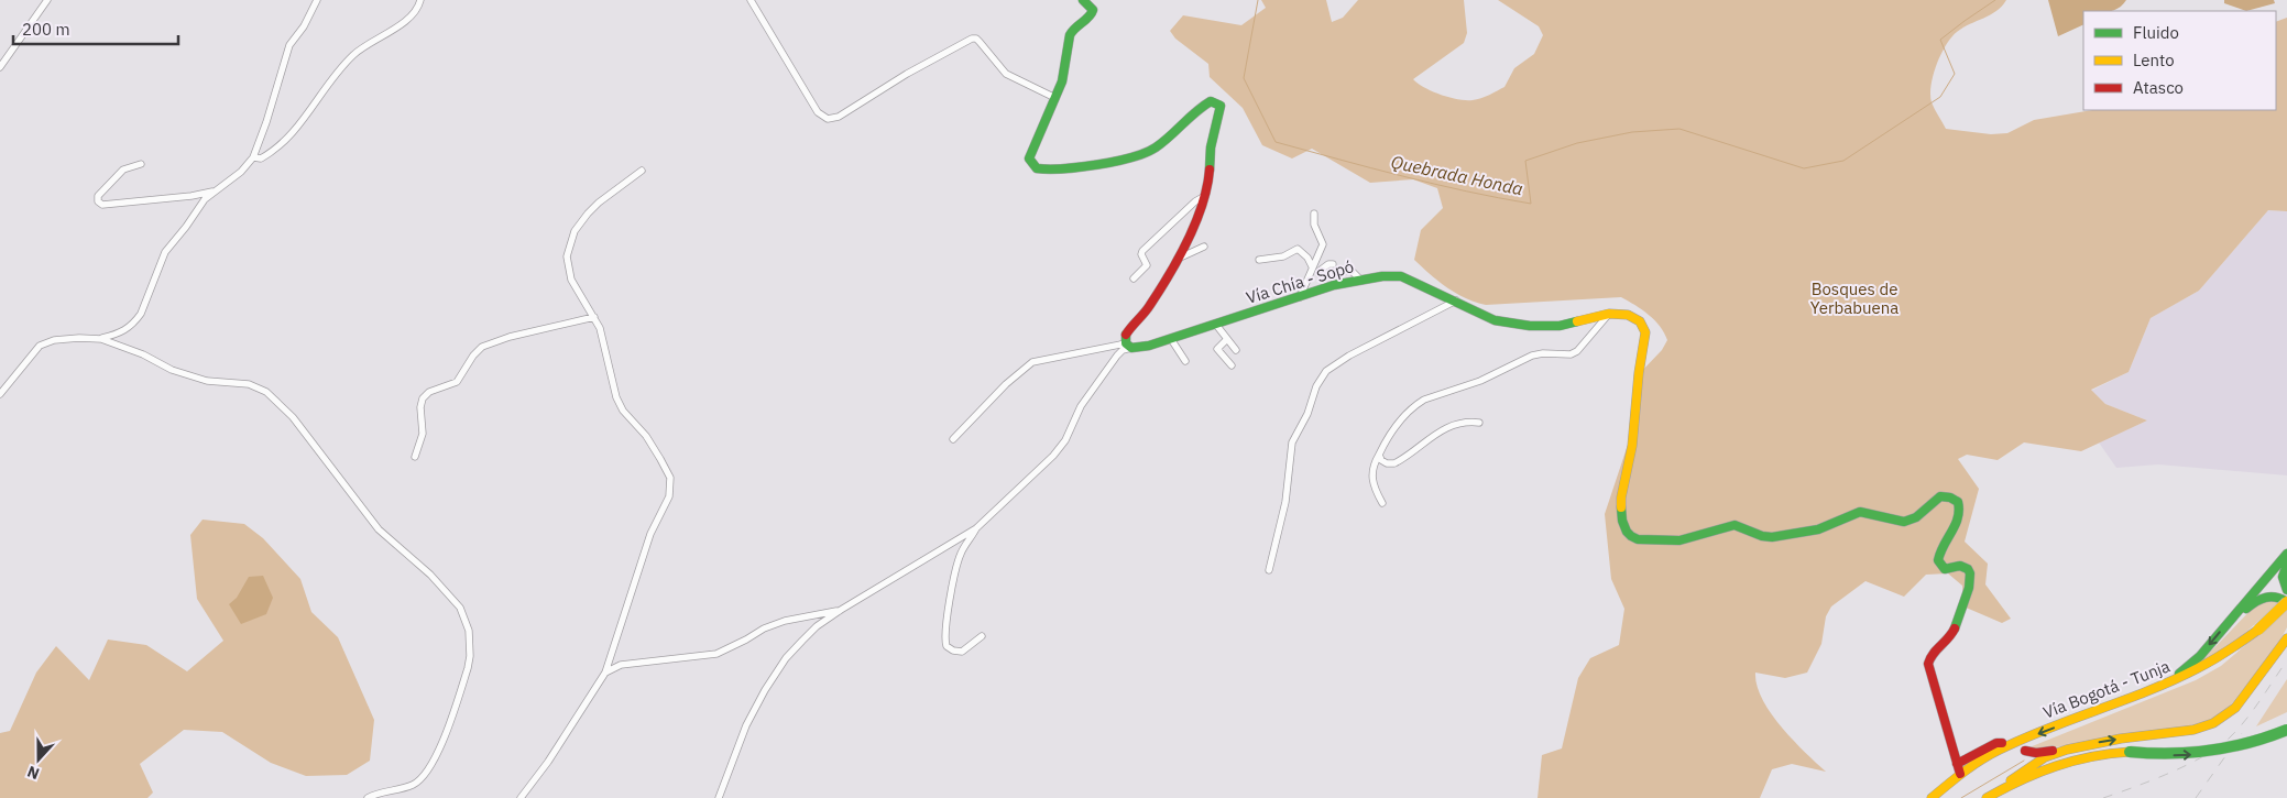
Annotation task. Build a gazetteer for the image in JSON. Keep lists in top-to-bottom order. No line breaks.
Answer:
{"streets":{"main road":["Vía Chía - Sopó","Vía Bogotá - Tunja"]},"crossings":[["Vía Chía - Sopó","Vía Bogotá - Tunja"]],"water":["Quebrada Honda"],"parks":["Bosques de Yerbabuena"],"legend":["Fluido","Lento","Atasco"],"scale_bar":"200 m","north":"bottom"}
